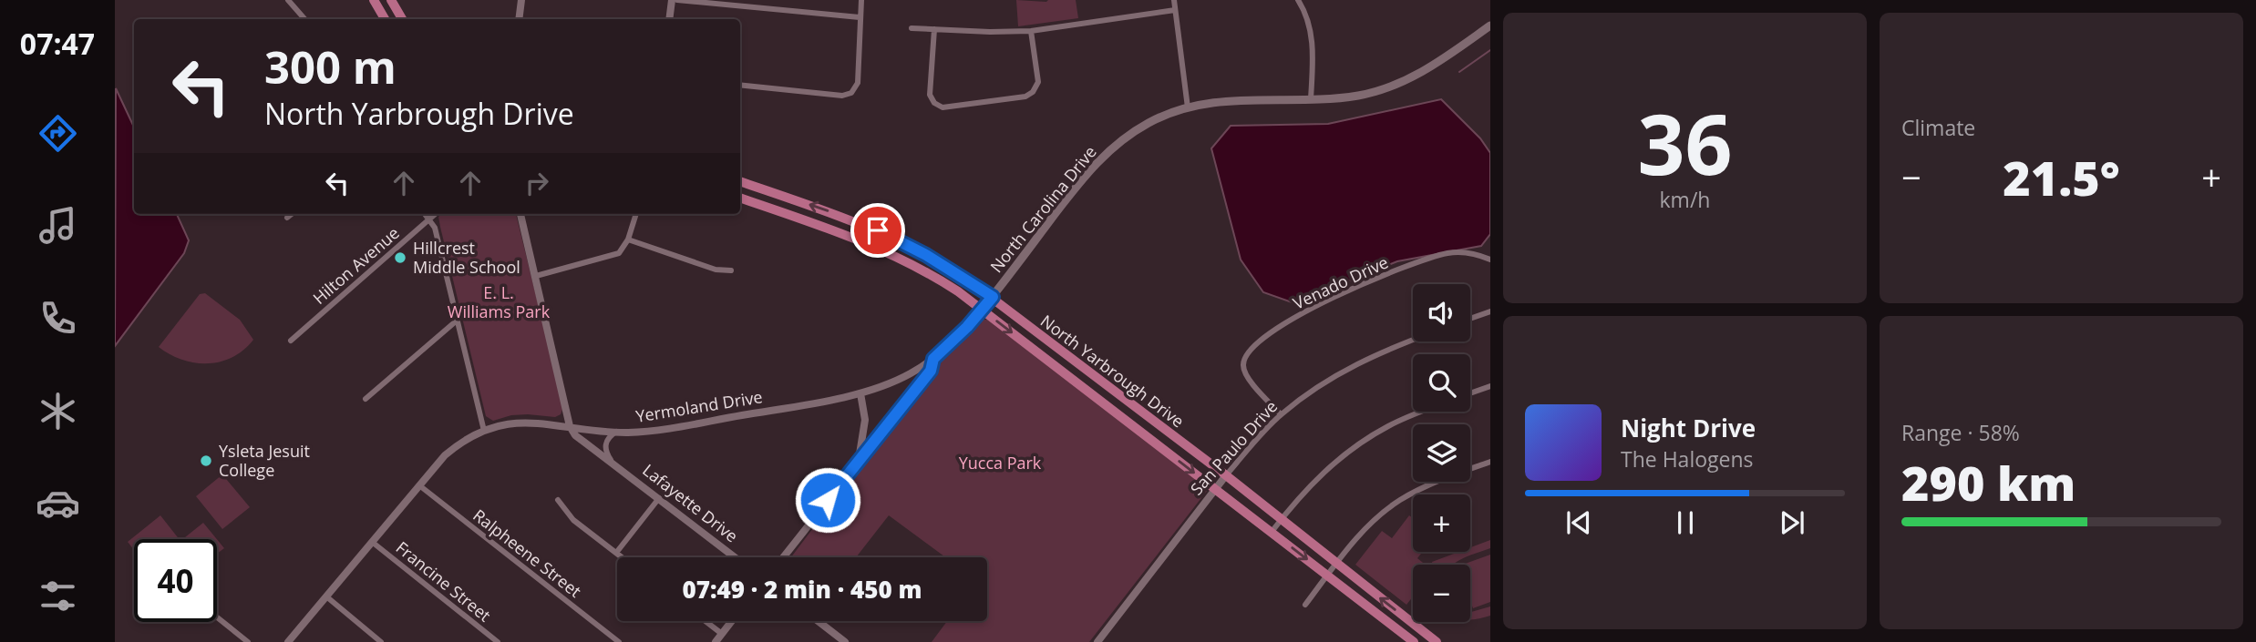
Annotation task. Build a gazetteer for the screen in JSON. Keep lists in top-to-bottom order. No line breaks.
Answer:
{"streets":{"main road":["North Carolina Drive","North Yarbrough Drive"],"street":["Hilton Avenue","Venado Drive","Yermoland Drive","San Paulo Drive","Lafayette Drive","Ralpheene Street","Francine Street"]},"crossings":[["North Carolina Drive","North Yarbrough Drive"],["Venado Drive","San Paulo Drive"],["North Yarbrough Drive","San Paulo Drive"],["Yermoland Drive","Lafayette Drive"],["Yermoland Drive","Ralpheene Street"],["Yermoland Drive","Francine Street"]],"parks":["E. L. Williams Park","Yucca Park"],"places":["Hillcrest Middle School","Ysleta Jesuit College"],"page":{"tabs":"07:47","tile":[["36","km/h"],"Climate",["Range · 58%","290 km"]],"turn":["300 m","North Yarbrough Drive"],"heat":["−","21.5°","+"],"map_buttons":["+","−"],"song":["Night Drive","The Halogens"],"limit":"40","trip":"07:49 · 2 min · 450 m"}}
